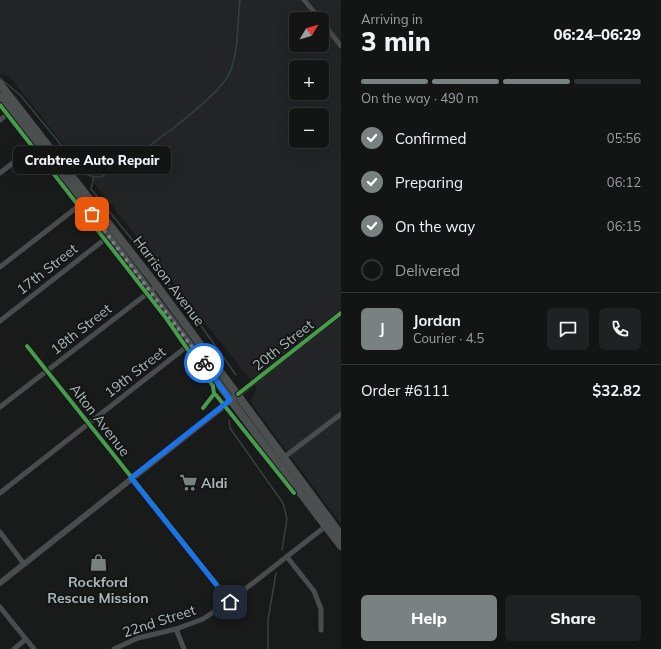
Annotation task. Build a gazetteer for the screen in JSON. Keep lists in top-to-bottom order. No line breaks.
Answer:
{"streets":{"main road":["Harrison Avenue"],"street":["17th Street","18th Street","20th Street","19th Street","Alton Avenue","22nd Street"]},"crossings":[["17th Street","Harrison Avenue"],["Harrison Avenue","18th Street"],["Harrison Avenue","20th Street"],["Harrison Avenue","19th Street"],["Harrison Avenue","22nd Street"],["18th Street","Alton Avenue"],["20th Street","Alton Avenue"],["19th Street","Alton Avenue"],["Alton Avenue","22nd Street"]],"places":{"other":["Crabtree Auto Repair"],"supermarket":["Aldi"],"shop":["Rockford Rescue Mission"]},"north":"top right","page":{"heading":["3 min","Arriving in","06:24–06:29"],"panel":["Jordan","Courier · 4.5","Order #6111","$32.82"],"map_buttons":["+","−"],"bar":"On the way · 490 m","list":[["Confirmed","05:56"],["Preparing","06:12"],["On the way","06:15"],"Delivered"],"bubble":"Crabtree Auto Repair","round":"J","buttons":["Help","Share"]}}
